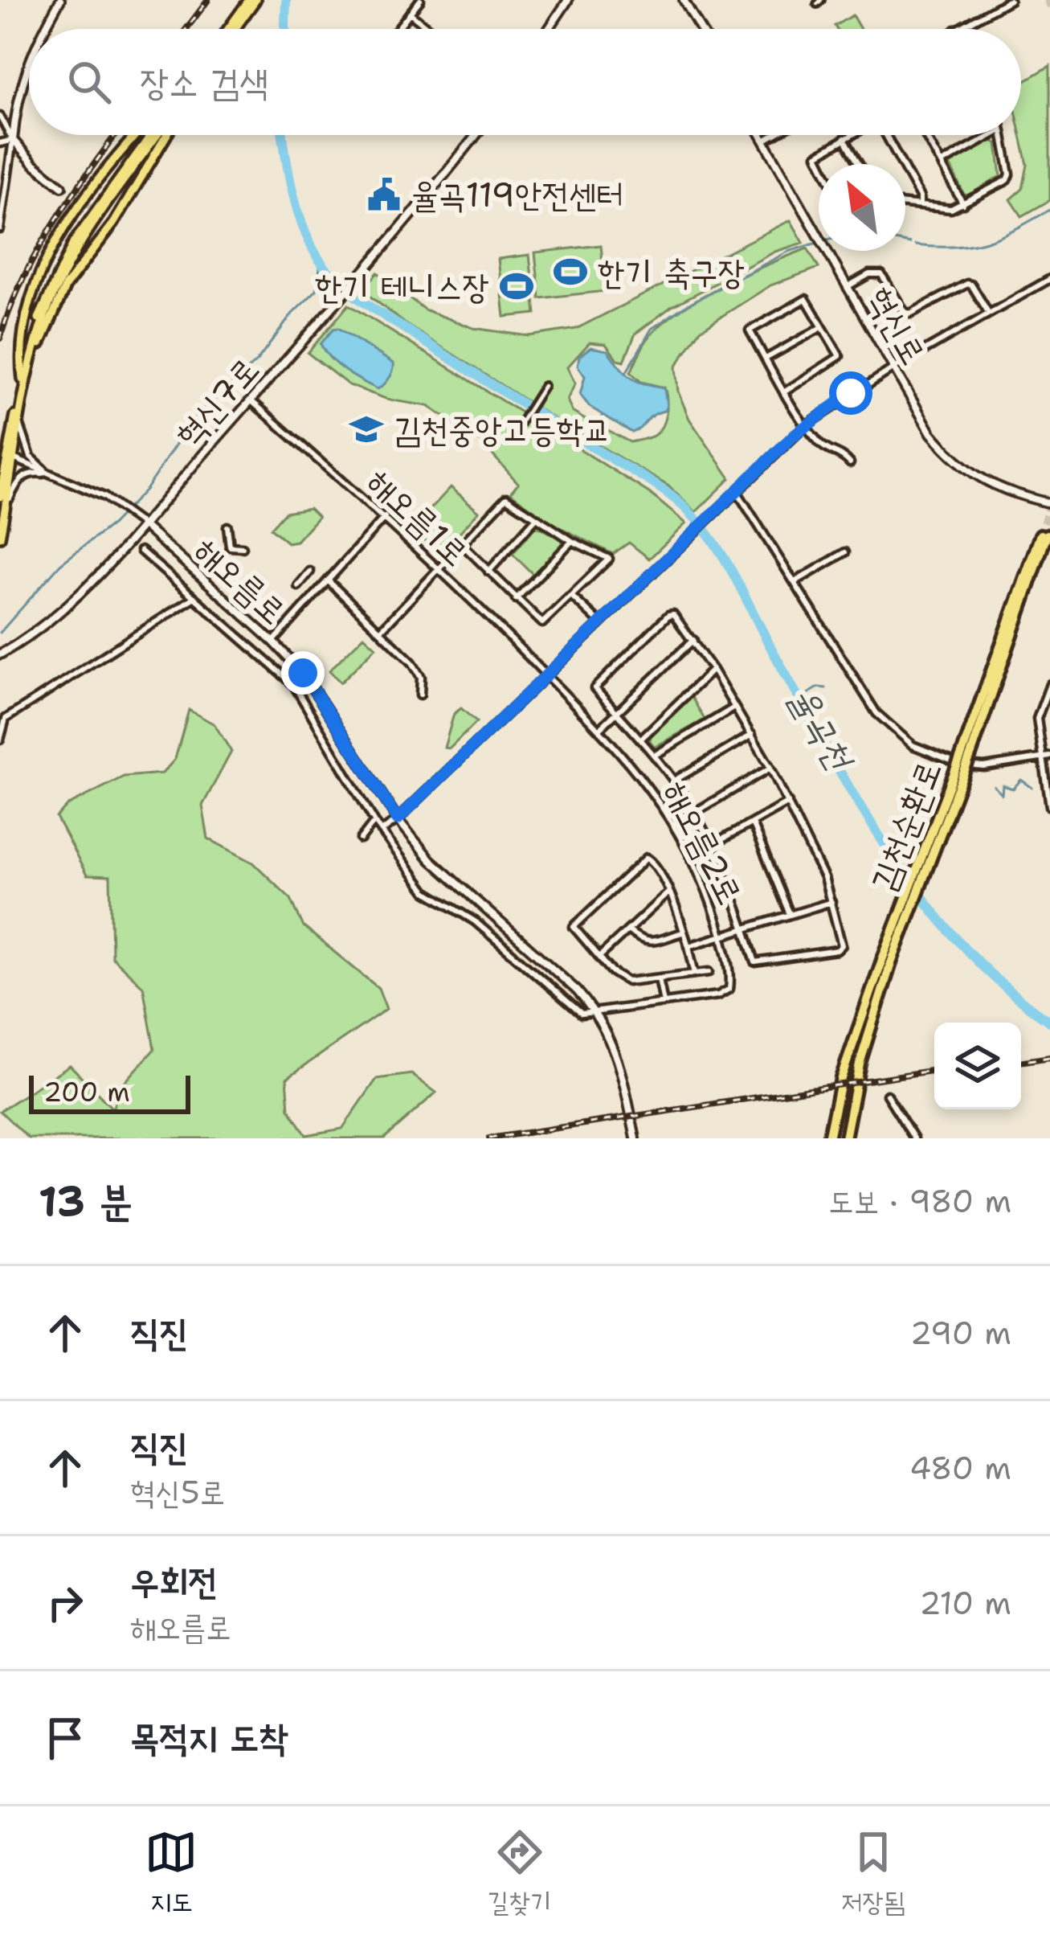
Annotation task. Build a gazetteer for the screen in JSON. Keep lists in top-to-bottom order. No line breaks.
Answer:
{"streets":{"highway":["김천순환로"],"street":["혁신로","혁신7로","해오름1로","해오름로","해오름2로"]},"crossings":[["혁신7로","해오름1로"],["혁신7로","해오름로"],["해오름1로","해오름2로"],["해오름로","해오름2로"]],"water":["율곡천"],"places":{"public building":["율곡119안전센터"],"sports":["한기 축구장","한기 테니스장"],"school or university":["김천중앙고등학교"]},"scale_bar":"200 m","north":"top left","page":{"search":"장소 검색","scale":"200 m","heading":["13 분","도보 · 980 m"],"list":[["직진","290 m"],["직진","혁신5로","480 m"],["우회전","해오름로","210 m"],"목적지 도착"],"nav":["지도","길찾기","저장됨"]}}
